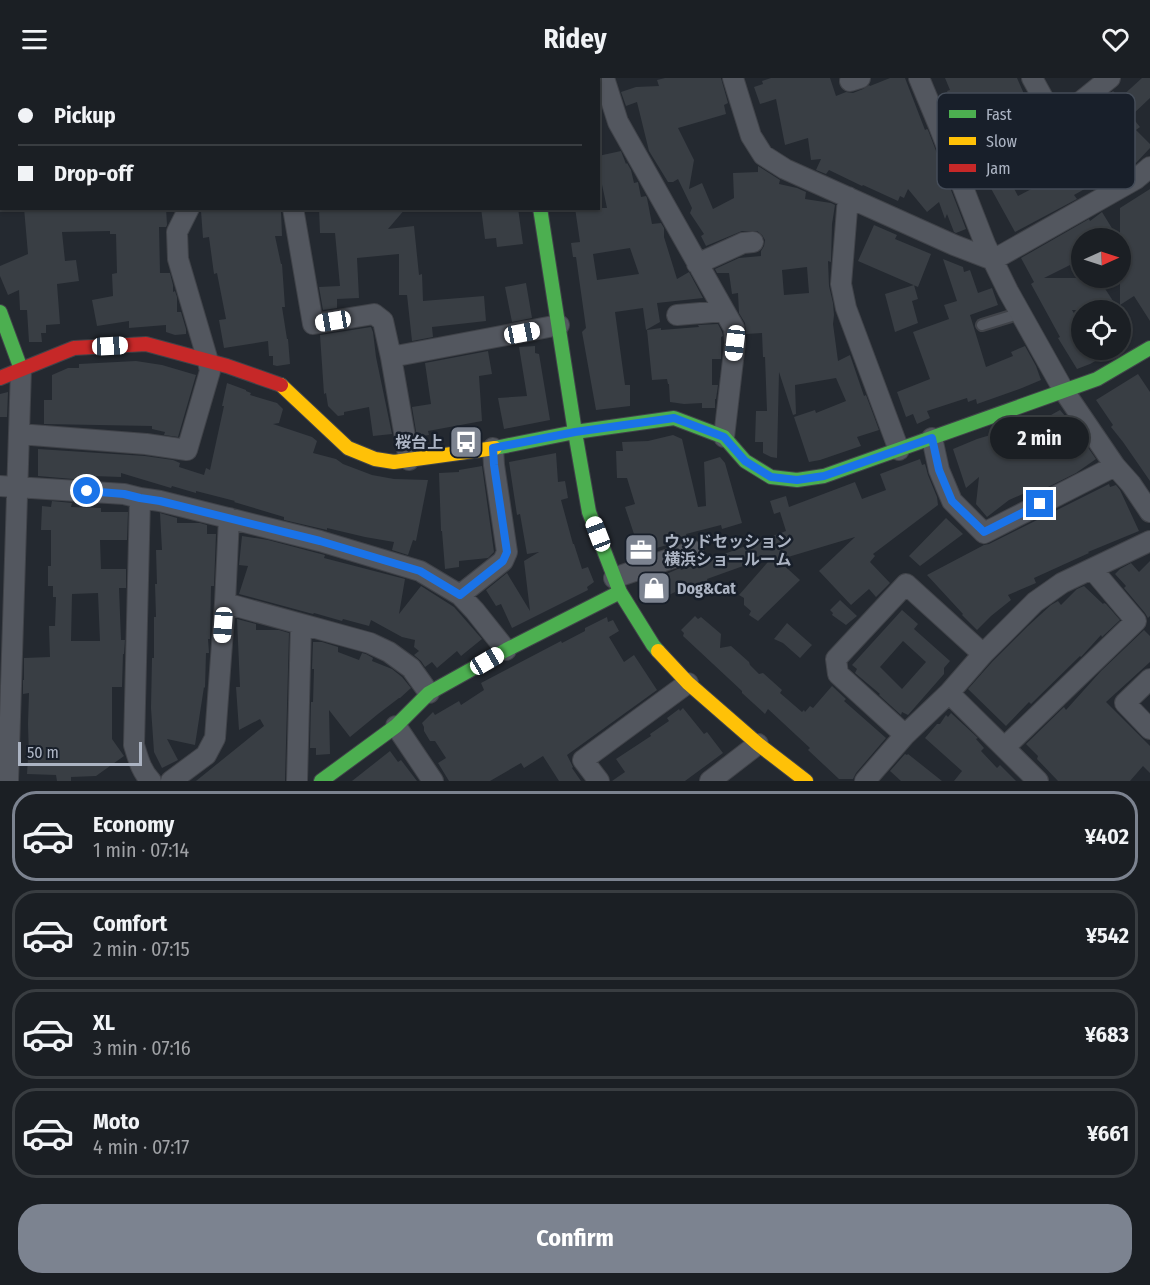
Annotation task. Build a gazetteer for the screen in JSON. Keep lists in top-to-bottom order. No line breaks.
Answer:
{"places":{"bus stop":["桜台上"],"office":["ウッドセッション 横浜ショールーム"],"shop":["Dog&Cat"]},"legend":["Fast","Slow","Jam"],"scale_bar":"50 m","north":"right","page":{"header":"Ridey","banner":["Pickup","Drop-off"],"bubble":"2 min","scale":"50 m","list":[{"name":"Economy","note":"1 min · 07:14","value":"¥402"},{"name":"Comfort","note":"2 min · 07:15","value":"¥542"},{"name":"XL","note":"3 min · 07:16","value":"¥683"},{"name":"Moto","note":"4 min · 07:17","value":"¥661"}],"buttons":"Confirm"}}
